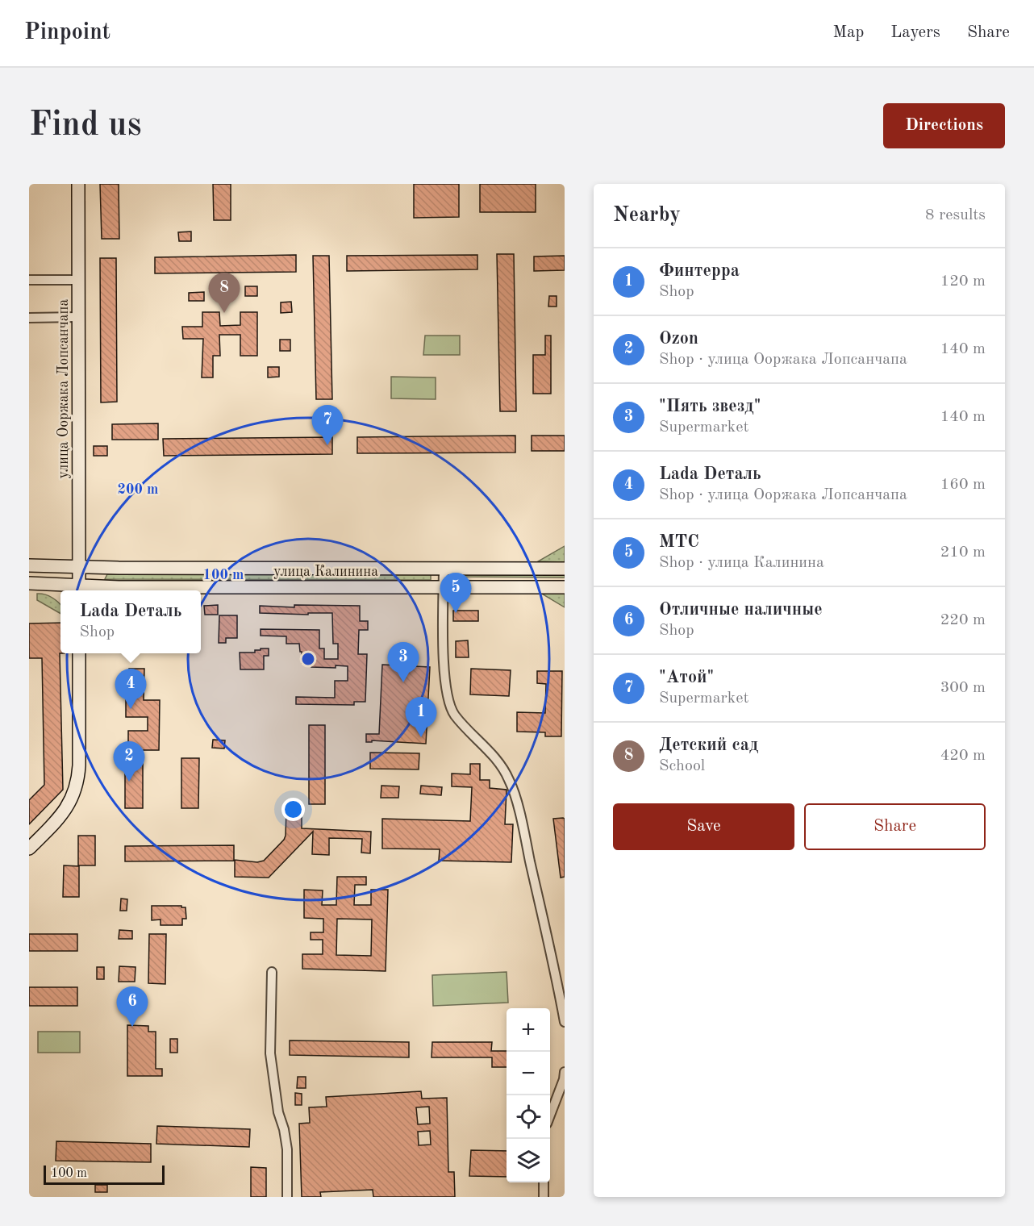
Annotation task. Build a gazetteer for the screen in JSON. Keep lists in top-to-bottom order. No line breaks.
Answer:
{"streets":{"main road":["улица Ооржака Лопсанчапа","улица Калинина"]},"crossings":[["улица Ооржака Лопсанчапа","улица Калинина"]],"scale_bar":"100 m","page":{"header":"Pinpoint","nav":["Map","Layers","Share"],"buttons":["Directions",["Save","Share"]],"title":"Find us","heading":["Nearby","8 results"],"list":[{"mark":"1","name":"Финтерра","note":"Shop","value":"120 m"},{"mark":"2","name":"Ozon","note":"Shop · улица Ооржака Лопсанчапа","value":"140 m"},{"mark":"3","name":"\"Пять звезд\"","note":"Supermarket","value":"140 m"},{"mark":"4","name":"Lada Dеталь","note":"Shop · улица Ооржака Лопсанчапа","value":"160 m"},{"mark":"5","name":"МТС","note":"Shop · улица Калинина","value":"210 m"},{"mark":"6","name":"Отличные наличные","note":"Shop","value":"220 m"},{"mark":"7","name":"\"Атой\"","note":"Supermarket","value":"300 m"},{"mark":"8","name":"Детский сад","note":"School","value":"420 m"}],"pins":["8","7","5","3","4","1","2","6"],"popup":["Lada Dеталь","Shop"],"map_buttons":["+","−"],"scale":"100 m"},"rings":["200 m","100 m"]}
